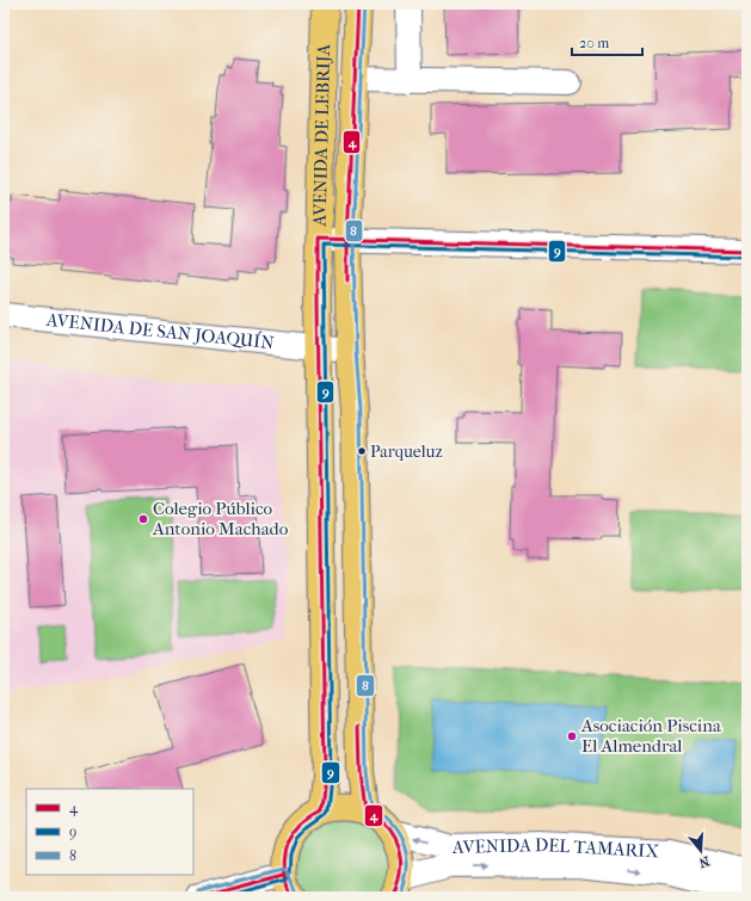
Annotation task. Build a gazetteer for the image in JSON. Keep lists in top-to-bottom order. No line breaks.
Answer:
{"streets":{"main road":["AVENIDA DE LEBRIJA"],"street":["AVENIDA DE SAN JOAQUÍN","AVENIDA DEL TAMARIX"]},"crossings":[["AVENIDA DE LEBRIJA","AVENIDA DE SAN JOAQUÍN"]],"places":["Parqueluz","Colegio Público Antonio Machado","Asociación Piscina El Almendral"],"lines":["transit line 4","transit line 8","transit line 9"],"legend":["4","9","8"],"scale_bar":"20 m","north":"bottom"}
